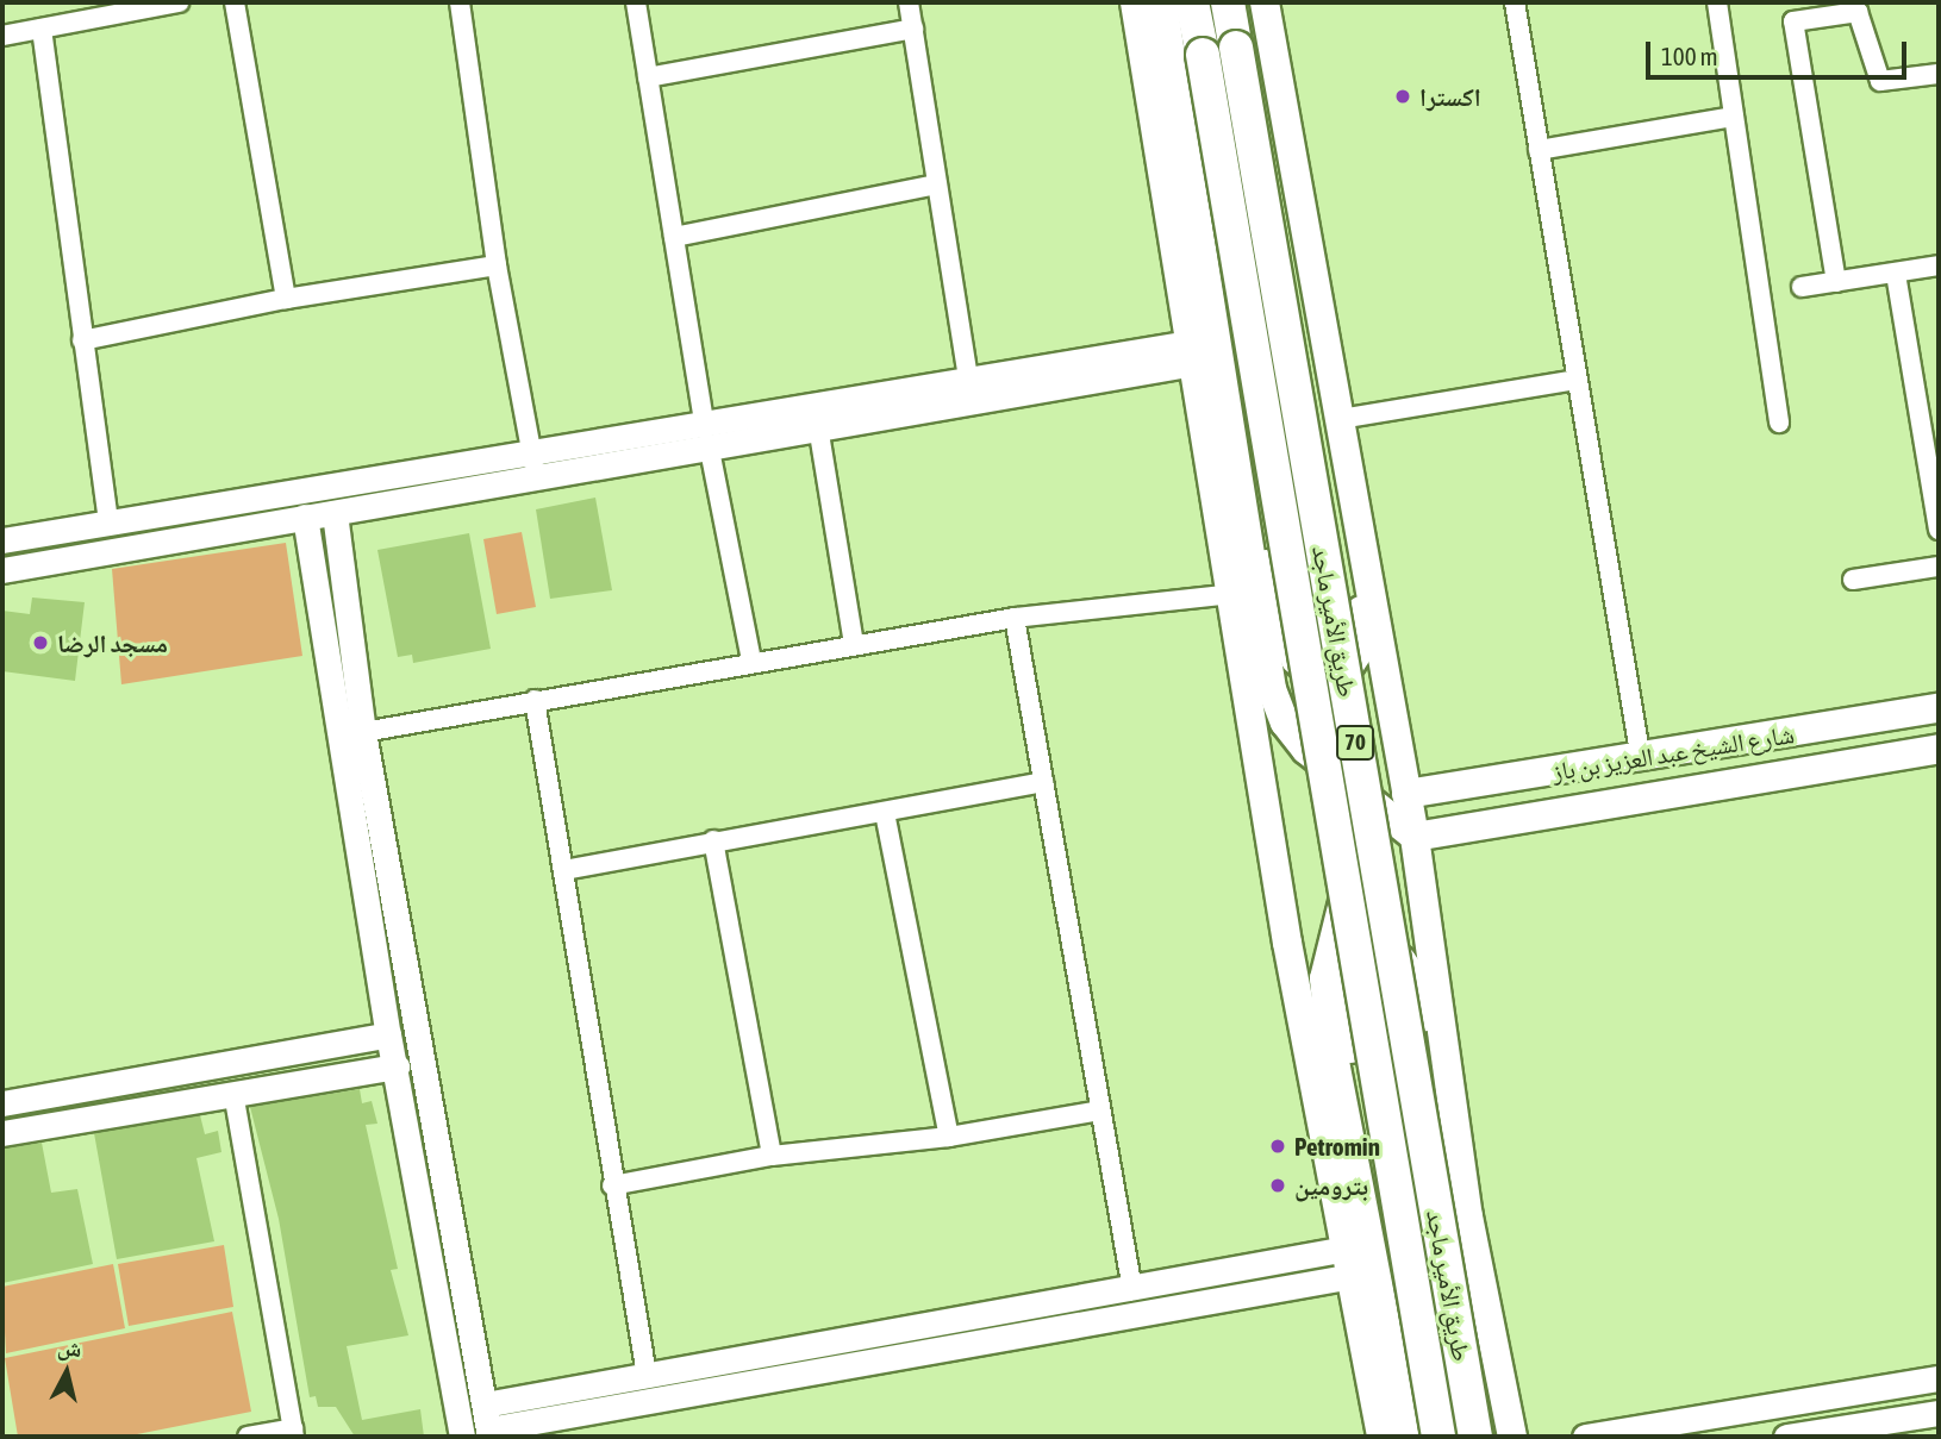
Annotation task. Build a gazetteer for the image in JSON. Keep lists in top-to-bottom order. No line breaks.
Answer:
{"streets":{"highway":["طريق الأمير ماجد","70"],"main road":["شارع الشيخ عبد العزيز بن باز"]},"places":["اكسترا","مسجد الرضا","Petromin","بترومين"],"scale_bar":"100 m","north":"top"}
